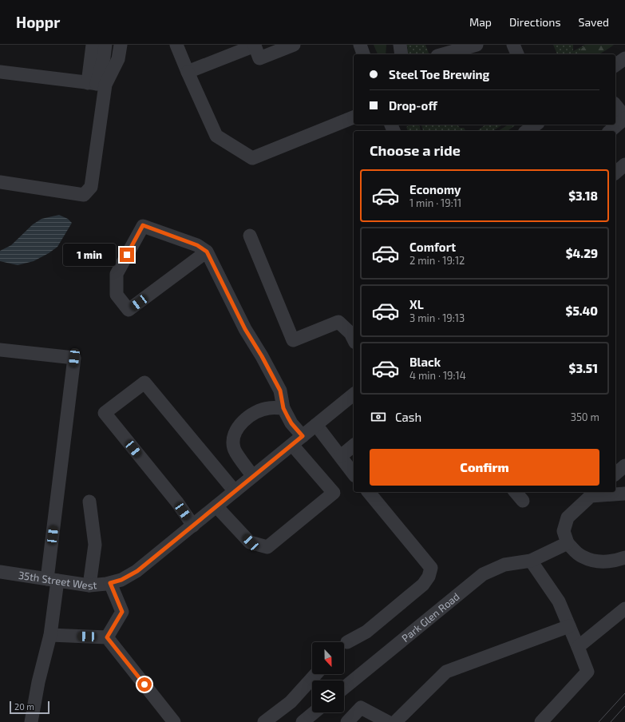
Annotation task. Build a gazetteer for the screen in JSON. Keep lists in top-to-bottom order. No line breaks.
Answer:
{"streets":{"street":["35th Street West","Park Glen Road"]},"scale_bar":"20 m","north":"bottom","page":{"header":"Hoppr","nav":["Map","Directions","Saved"],"banner":["Steel Toe Brewing","Drop-off"],"heading":"Choose a ride","list":[{"name":"Economy","note":"1 min · 19:11","value":"$3.18"},{"name":"Comfort","note":"2 min · 19:12","value":"$4.29"},{"name":"XL","note":"3 min · 19:13","value":"$5.40"},{"name":"Black","note":"4 min · 19:14","value":"$3.51"}],"bubble":"1 min","pay":["Cash","350 m"],"buttons":"Confirm","scale":"20 m"}}
